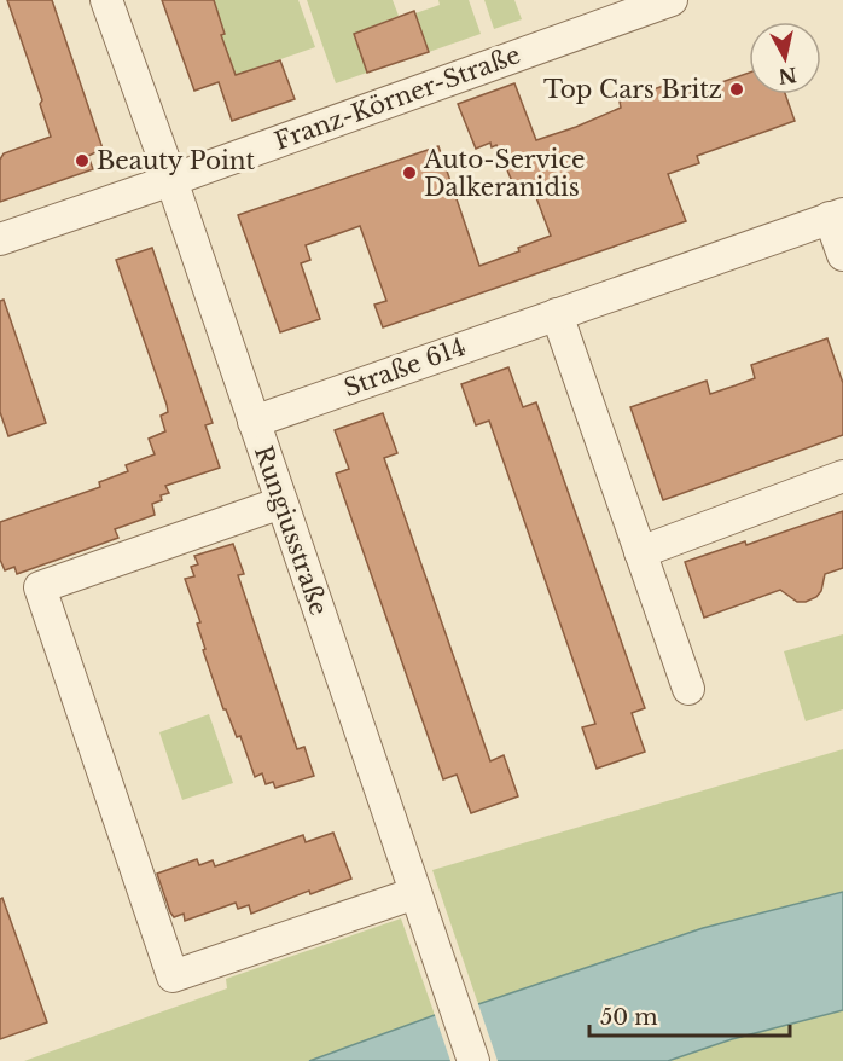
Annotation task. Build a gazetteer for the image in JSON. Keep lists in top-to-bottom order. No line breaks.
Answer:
{"streets":{"street":["Franz-Körner-Straße","Straße 614","Rungiusstraße"]},"crossings":[["Franz-Körner-Straße","Rungiusstraße"],["Straße 614","Rungiusstraße"]],"places":["Top Cars Britz","Beauty Point","Auto-Service Dalkeranidis"],"scale_bar":"50 m","north":"bottom"}
